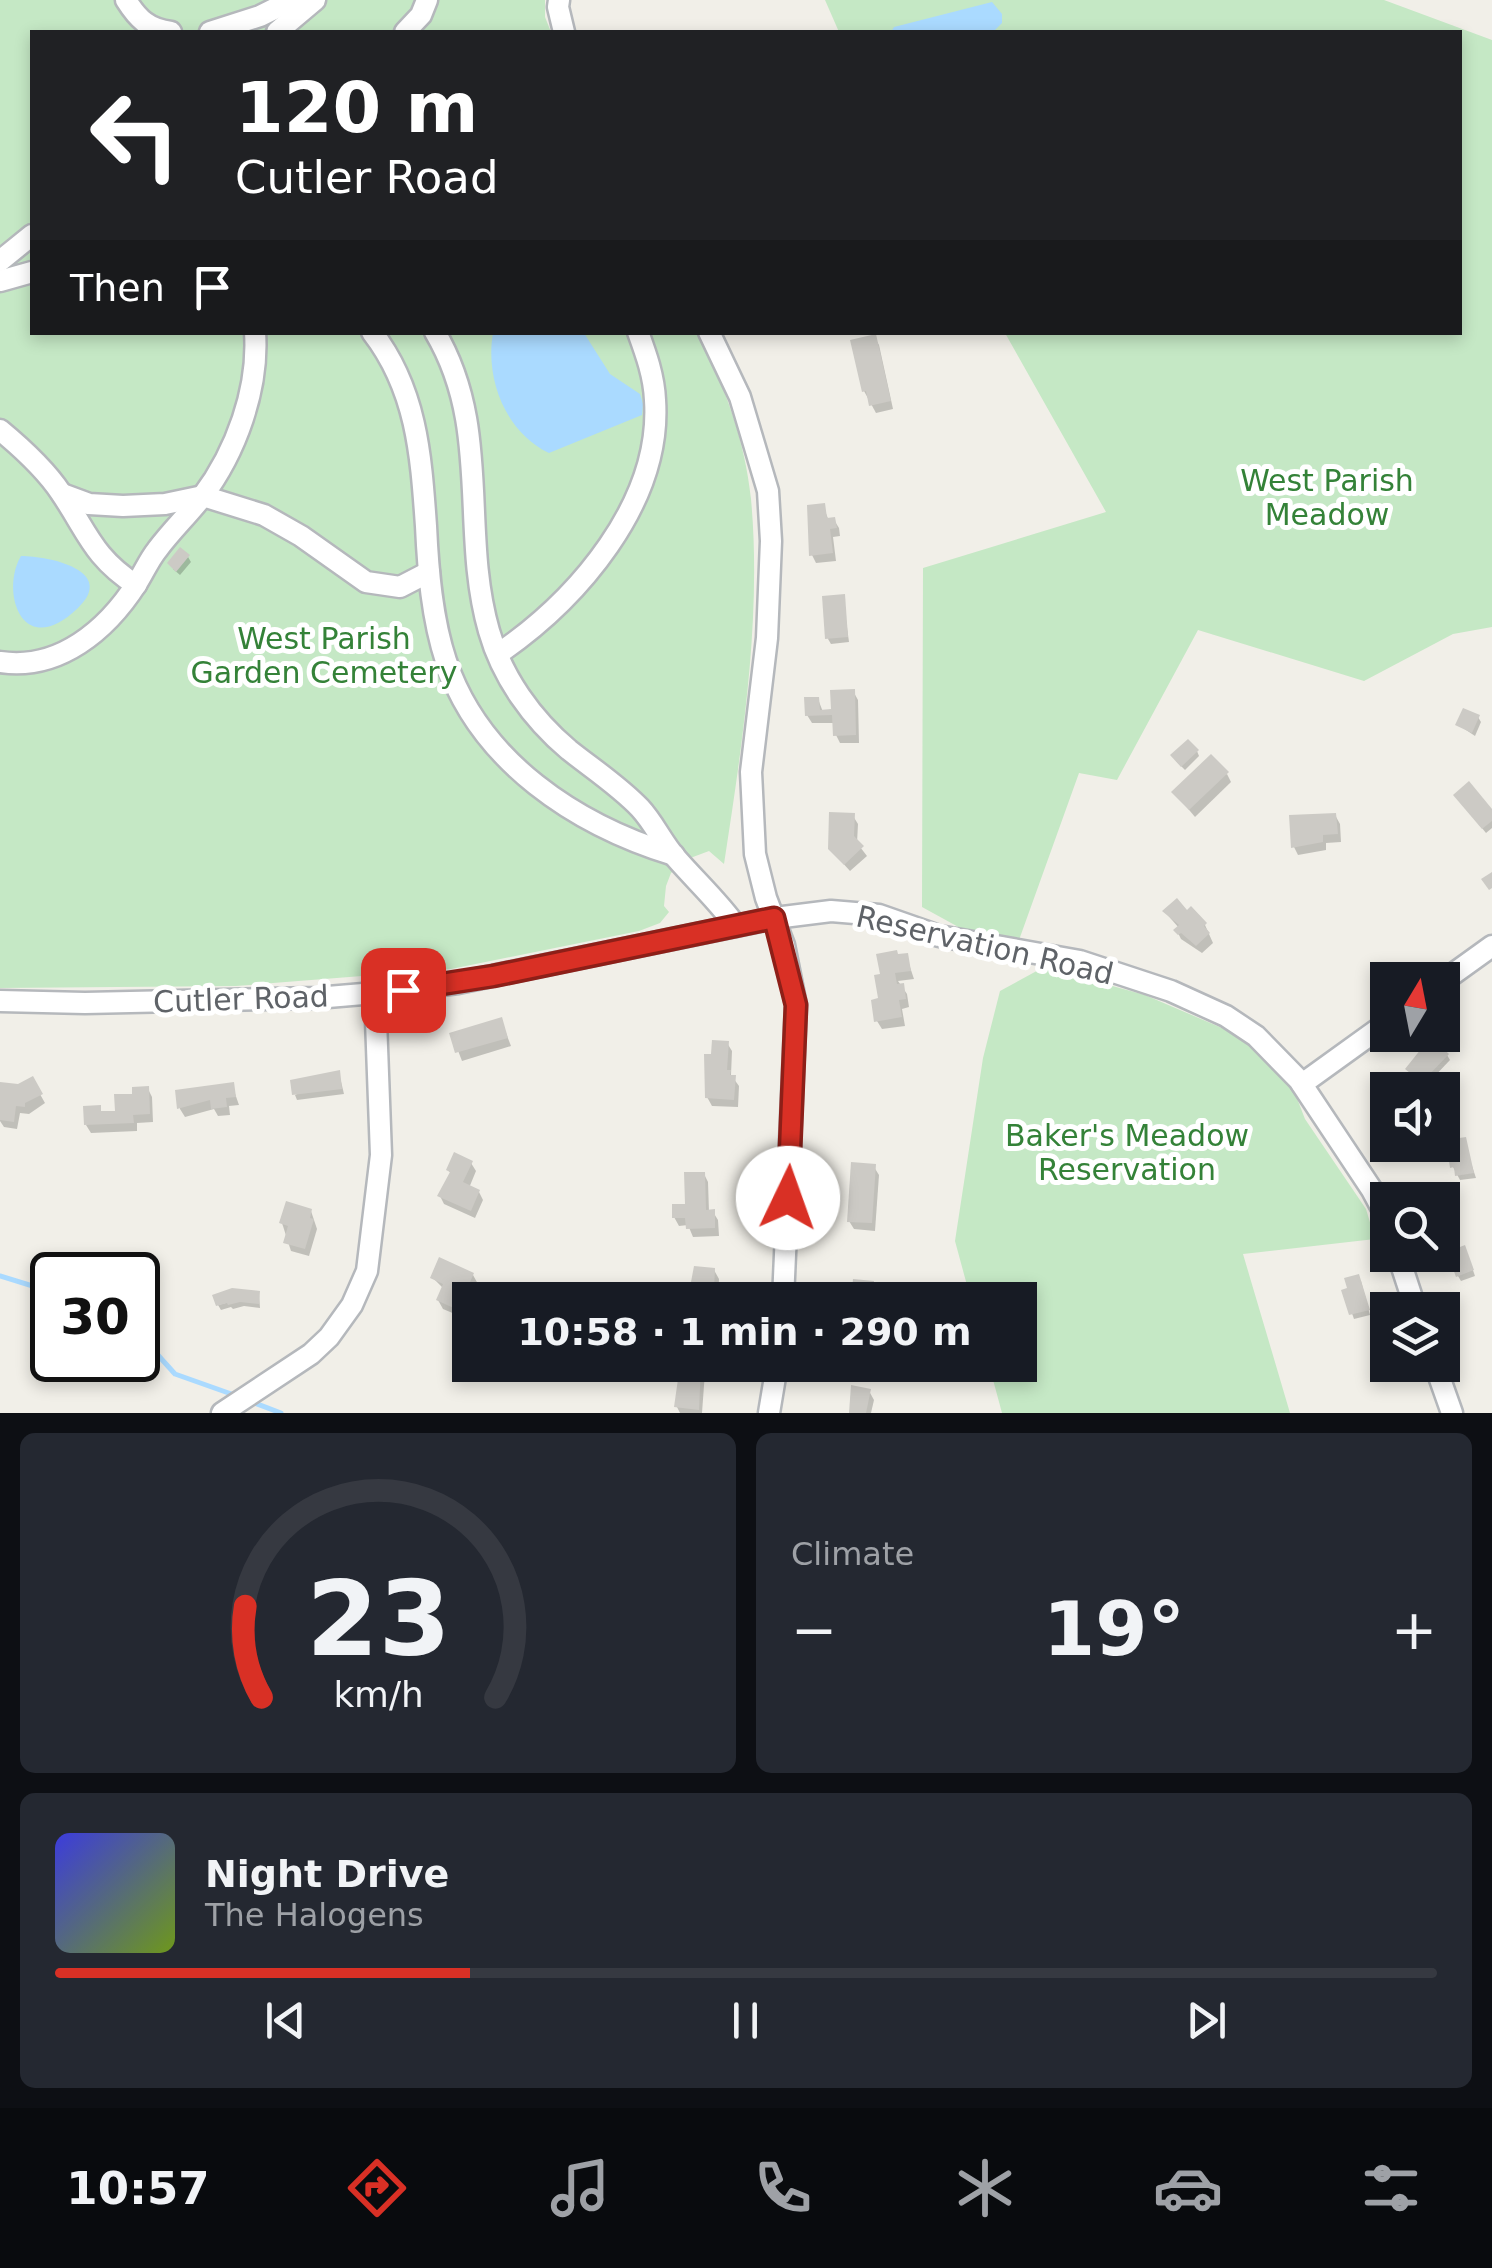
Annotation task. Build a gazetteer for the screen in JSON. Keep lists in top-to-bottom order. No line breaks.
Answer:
{"streets":{"street":["Reservation Road","Cutler Road"]},"crossings":[["Reservation Road","Cutler Road"]],"parks":["West Parish Meadow","West Parish Garden Cemetery","Baker's Meadow Reservation"],"north":"top","page":{"turn":["120 m","Cutler Road"],"then":"Then","limit":"30","trip":"10:58 · 1 min · 290 m","tile":"Climate","heat":["−","19°","+"],"song":["Night Drive","The Halogens"],"tabs":"10:57","gauge":["23","km/h"]}}
